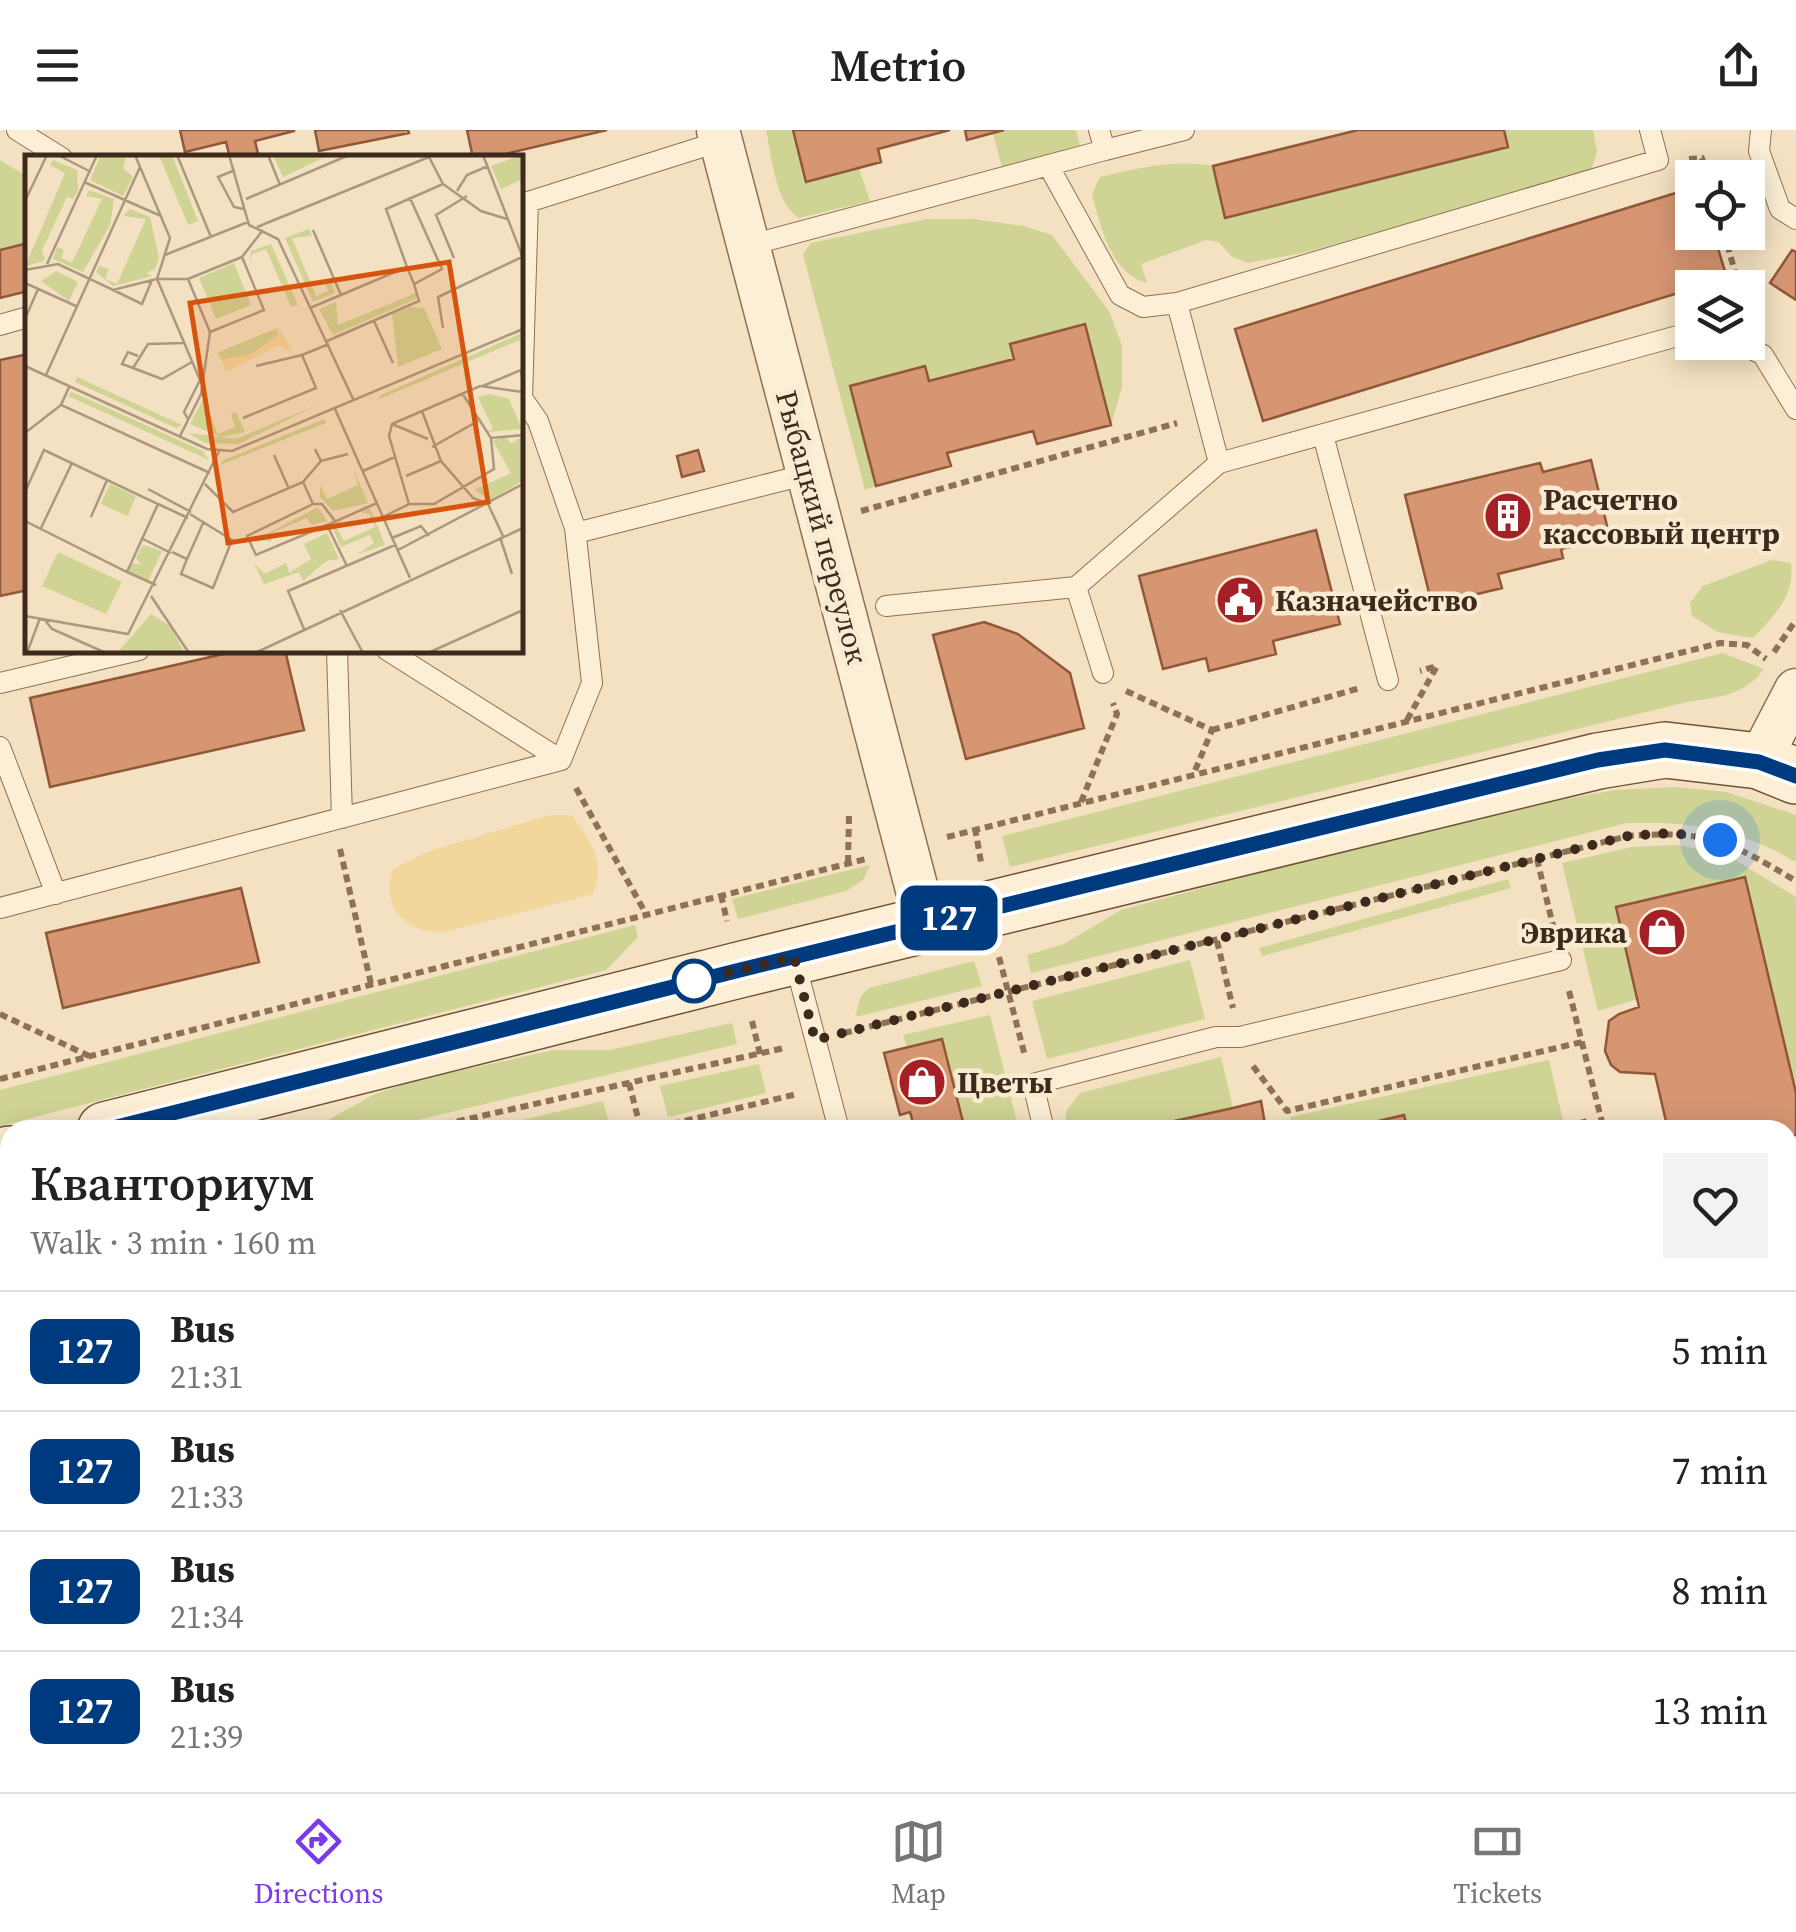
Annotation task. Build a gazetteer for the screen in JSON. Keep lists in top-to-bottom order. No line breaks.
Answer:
{"streets":{"street":["Рыбацкий переулок"]},"places":{"building":["Расчетно кассовый центр"],"public building":["Казначейство"],"shop":["Эврика","Цветы"]},"lines":["bus line 127"],"page":{"header":"Metrio","on_map":"127","heading":["Кванториум","Walk · 3 min · 160 m"],"list":[{"mark":"127","name":"Bus","note":"21:31","value":"5 min"},{"mark":"127","name":"Bus","note":"21:33","value":"7 min"},{"mark":"127","name":"Bus","note":"21:34","value":"8 min"},{"mark":"127","name":"Bus","note":"21:39","value":"13 min"}],"tabs":["Directions","Map","Tickets"]}}
